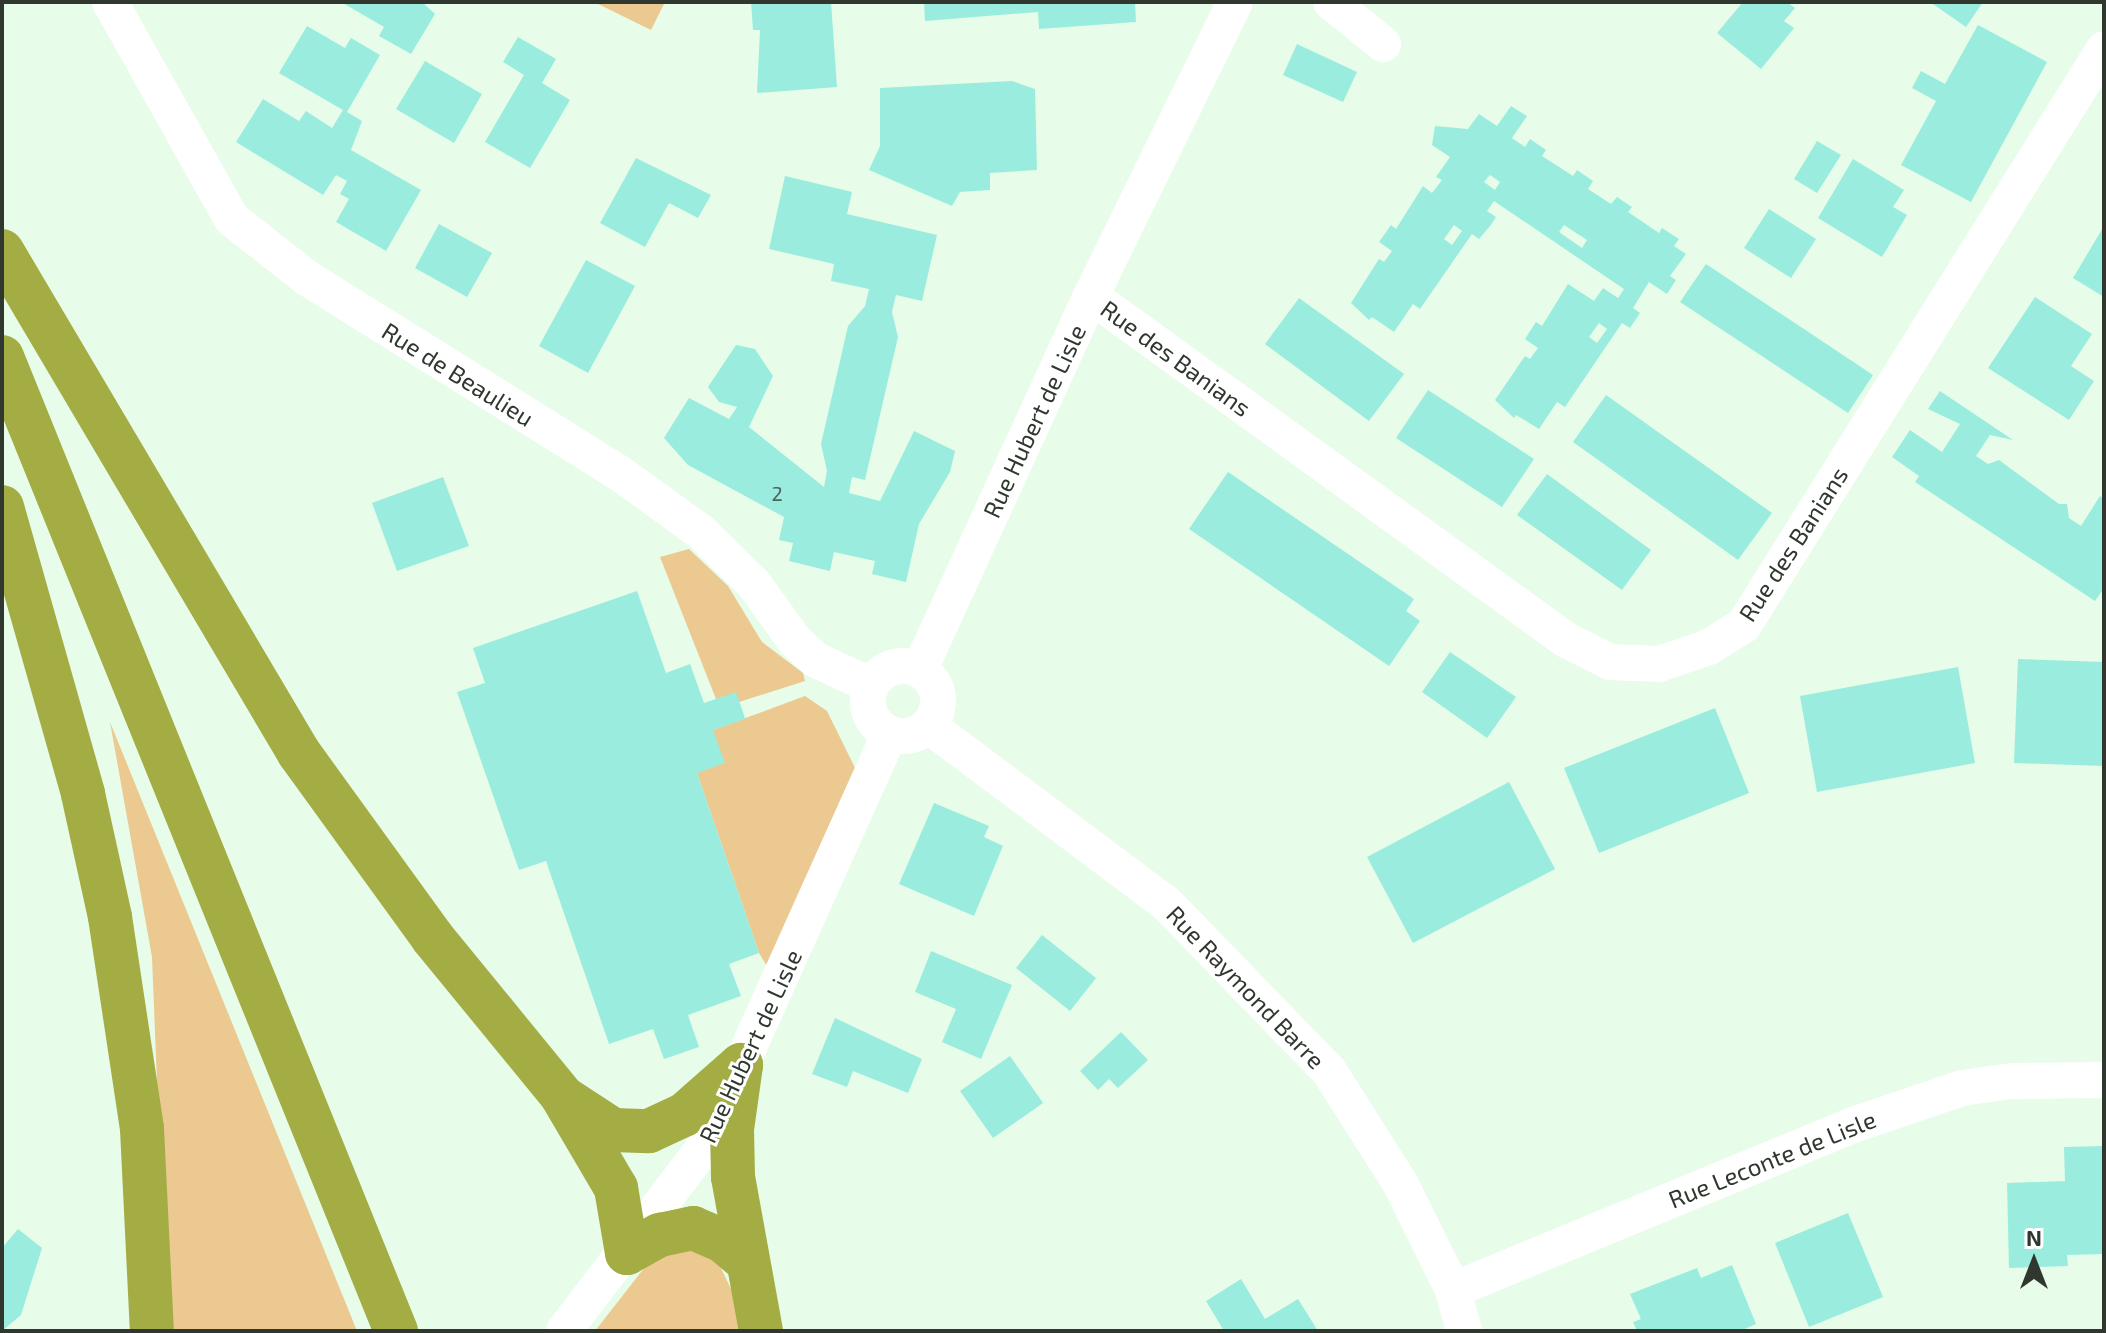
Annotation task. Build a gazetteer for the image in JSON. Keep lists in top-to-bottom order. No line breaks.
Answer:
{"streets":{"street":["Rue des Banians","Rue de Beaulieu","Rue Hubert de Lisle","Rue Raymond Barre","Rue Leconte de Lisle"]},"crossings":[["Rue des Banians","Rue Hubert de Lisle"],["Rue de Beaulieu","Rue Hubert de Lisle"],["Rue de Beaulieu","Rue Raymond Barre"],["Rue Hubert de Lisle","Rue Raymond Barre"],["Rue Raymond Barre","Rue Leconte de Lisle"]],"house_numbers":["2"],"north":"top"}
